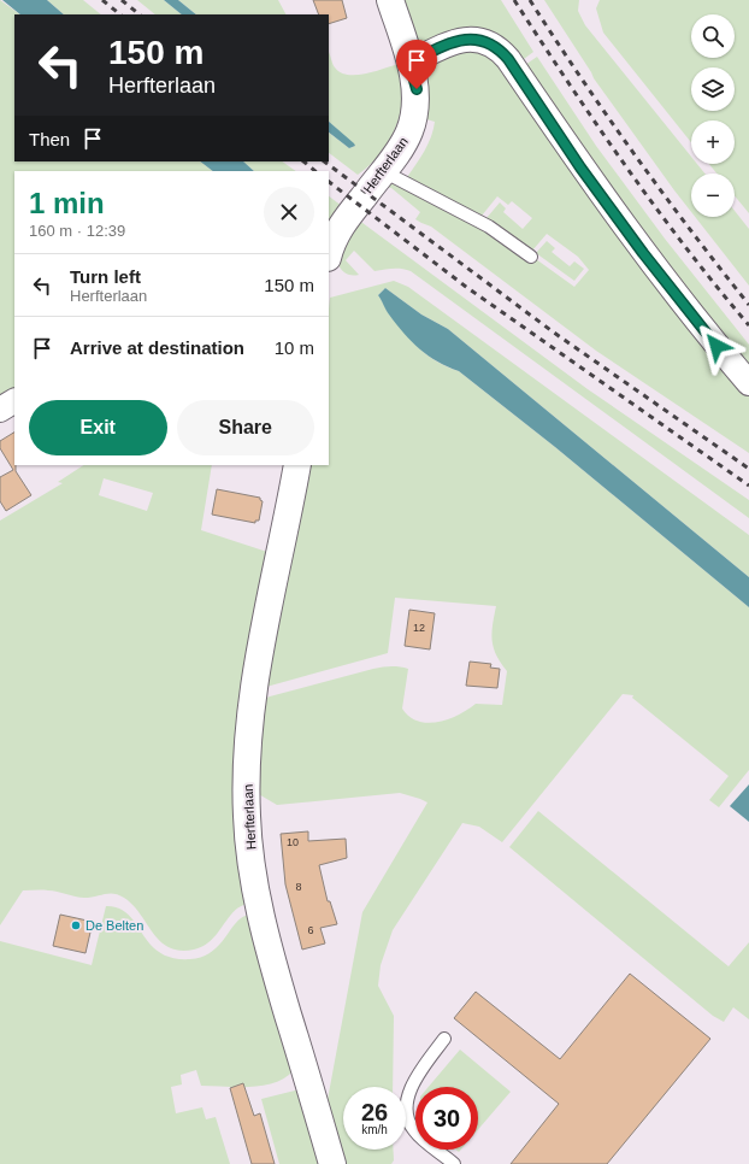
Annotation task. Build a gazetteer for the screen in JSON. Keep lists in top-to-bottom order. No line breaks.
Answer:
{"streets":{"street":["Herfterlaan"]},"places":["De Belten"],"house_numbers":["12","10","8","6"],"page":{"map_buttons":["+","−"],"turn":["150 m","Herfterlaan"],"then":"Then","heading":["1 min","160 m · 12:39"],"list":[{"name":"Turn left","note":"Herfterlaan","value":"150 m"},{"name":"Arrive at destination","value":"10 m"}],"buttons":["Exit","Share"],"speed":"26 km/h","limit":"30"}}
